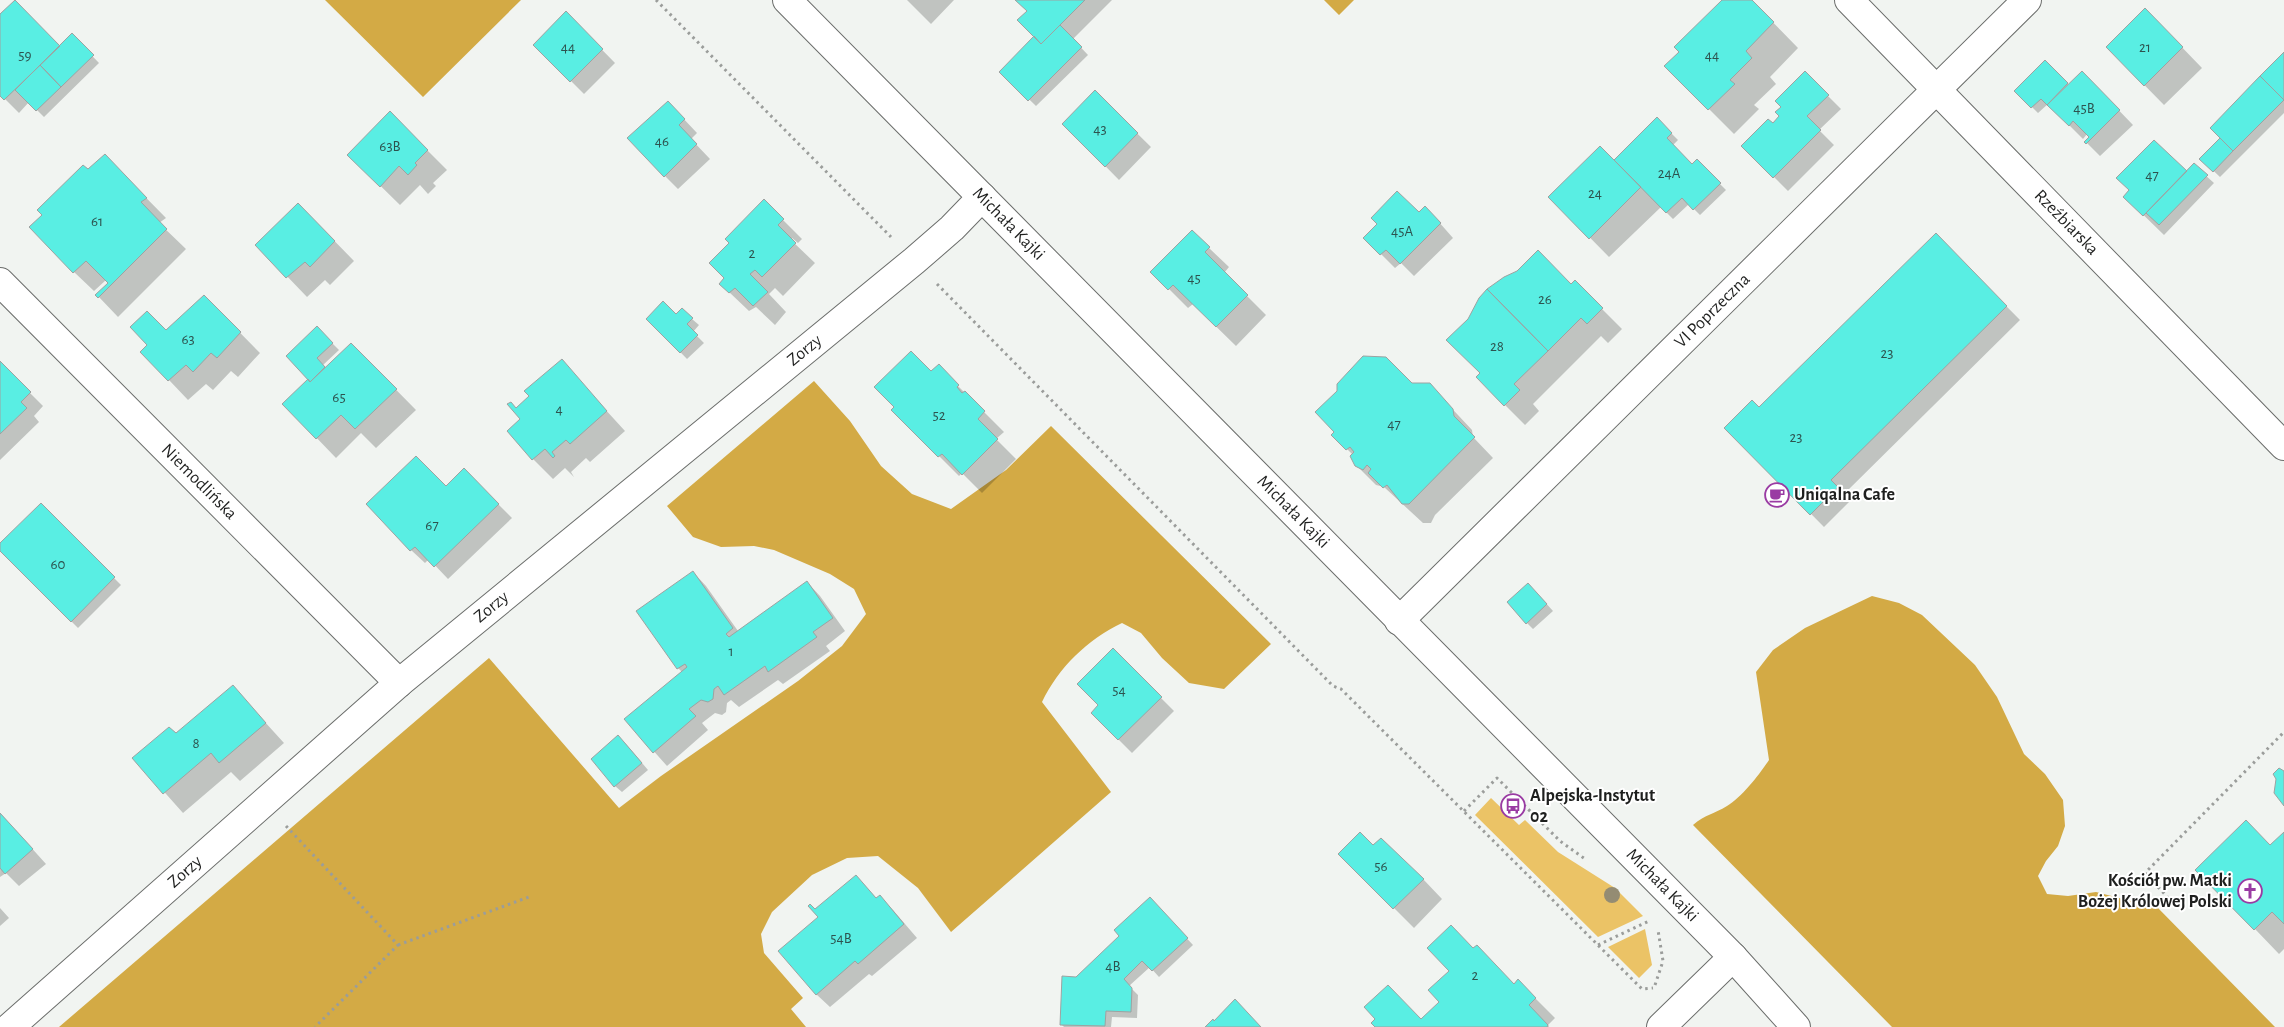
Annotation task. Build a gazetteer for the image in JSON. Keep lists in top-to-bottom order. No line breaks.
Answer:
{"streets":{"street":["Rzeźbiarska","Michała Kajki","VI Poprzeczna","Zorzy","Niemodlińska"]},"crossings":[["Rzeźbiarska","VI Poprzeczna"],["Michała Kajki","VI Poprzeczna"],["Michała Kajki","Zorzy"],["Zorzy","Niemodlińska"]],"places":{"cafe":["Uniqalna Cafe"],"bus stop":["Alpejska-Instytut 02"],"church":["Kościół pw. Matki Bożej Królowej Polski"]},"house_numbers":["44","21","59","44","45B","43","46","63B","24A","47","24","61","45A","2","45","26","63","28","23","65","4","52","47","23","67","60","1","54","8","56","54B","4B","2"]}
